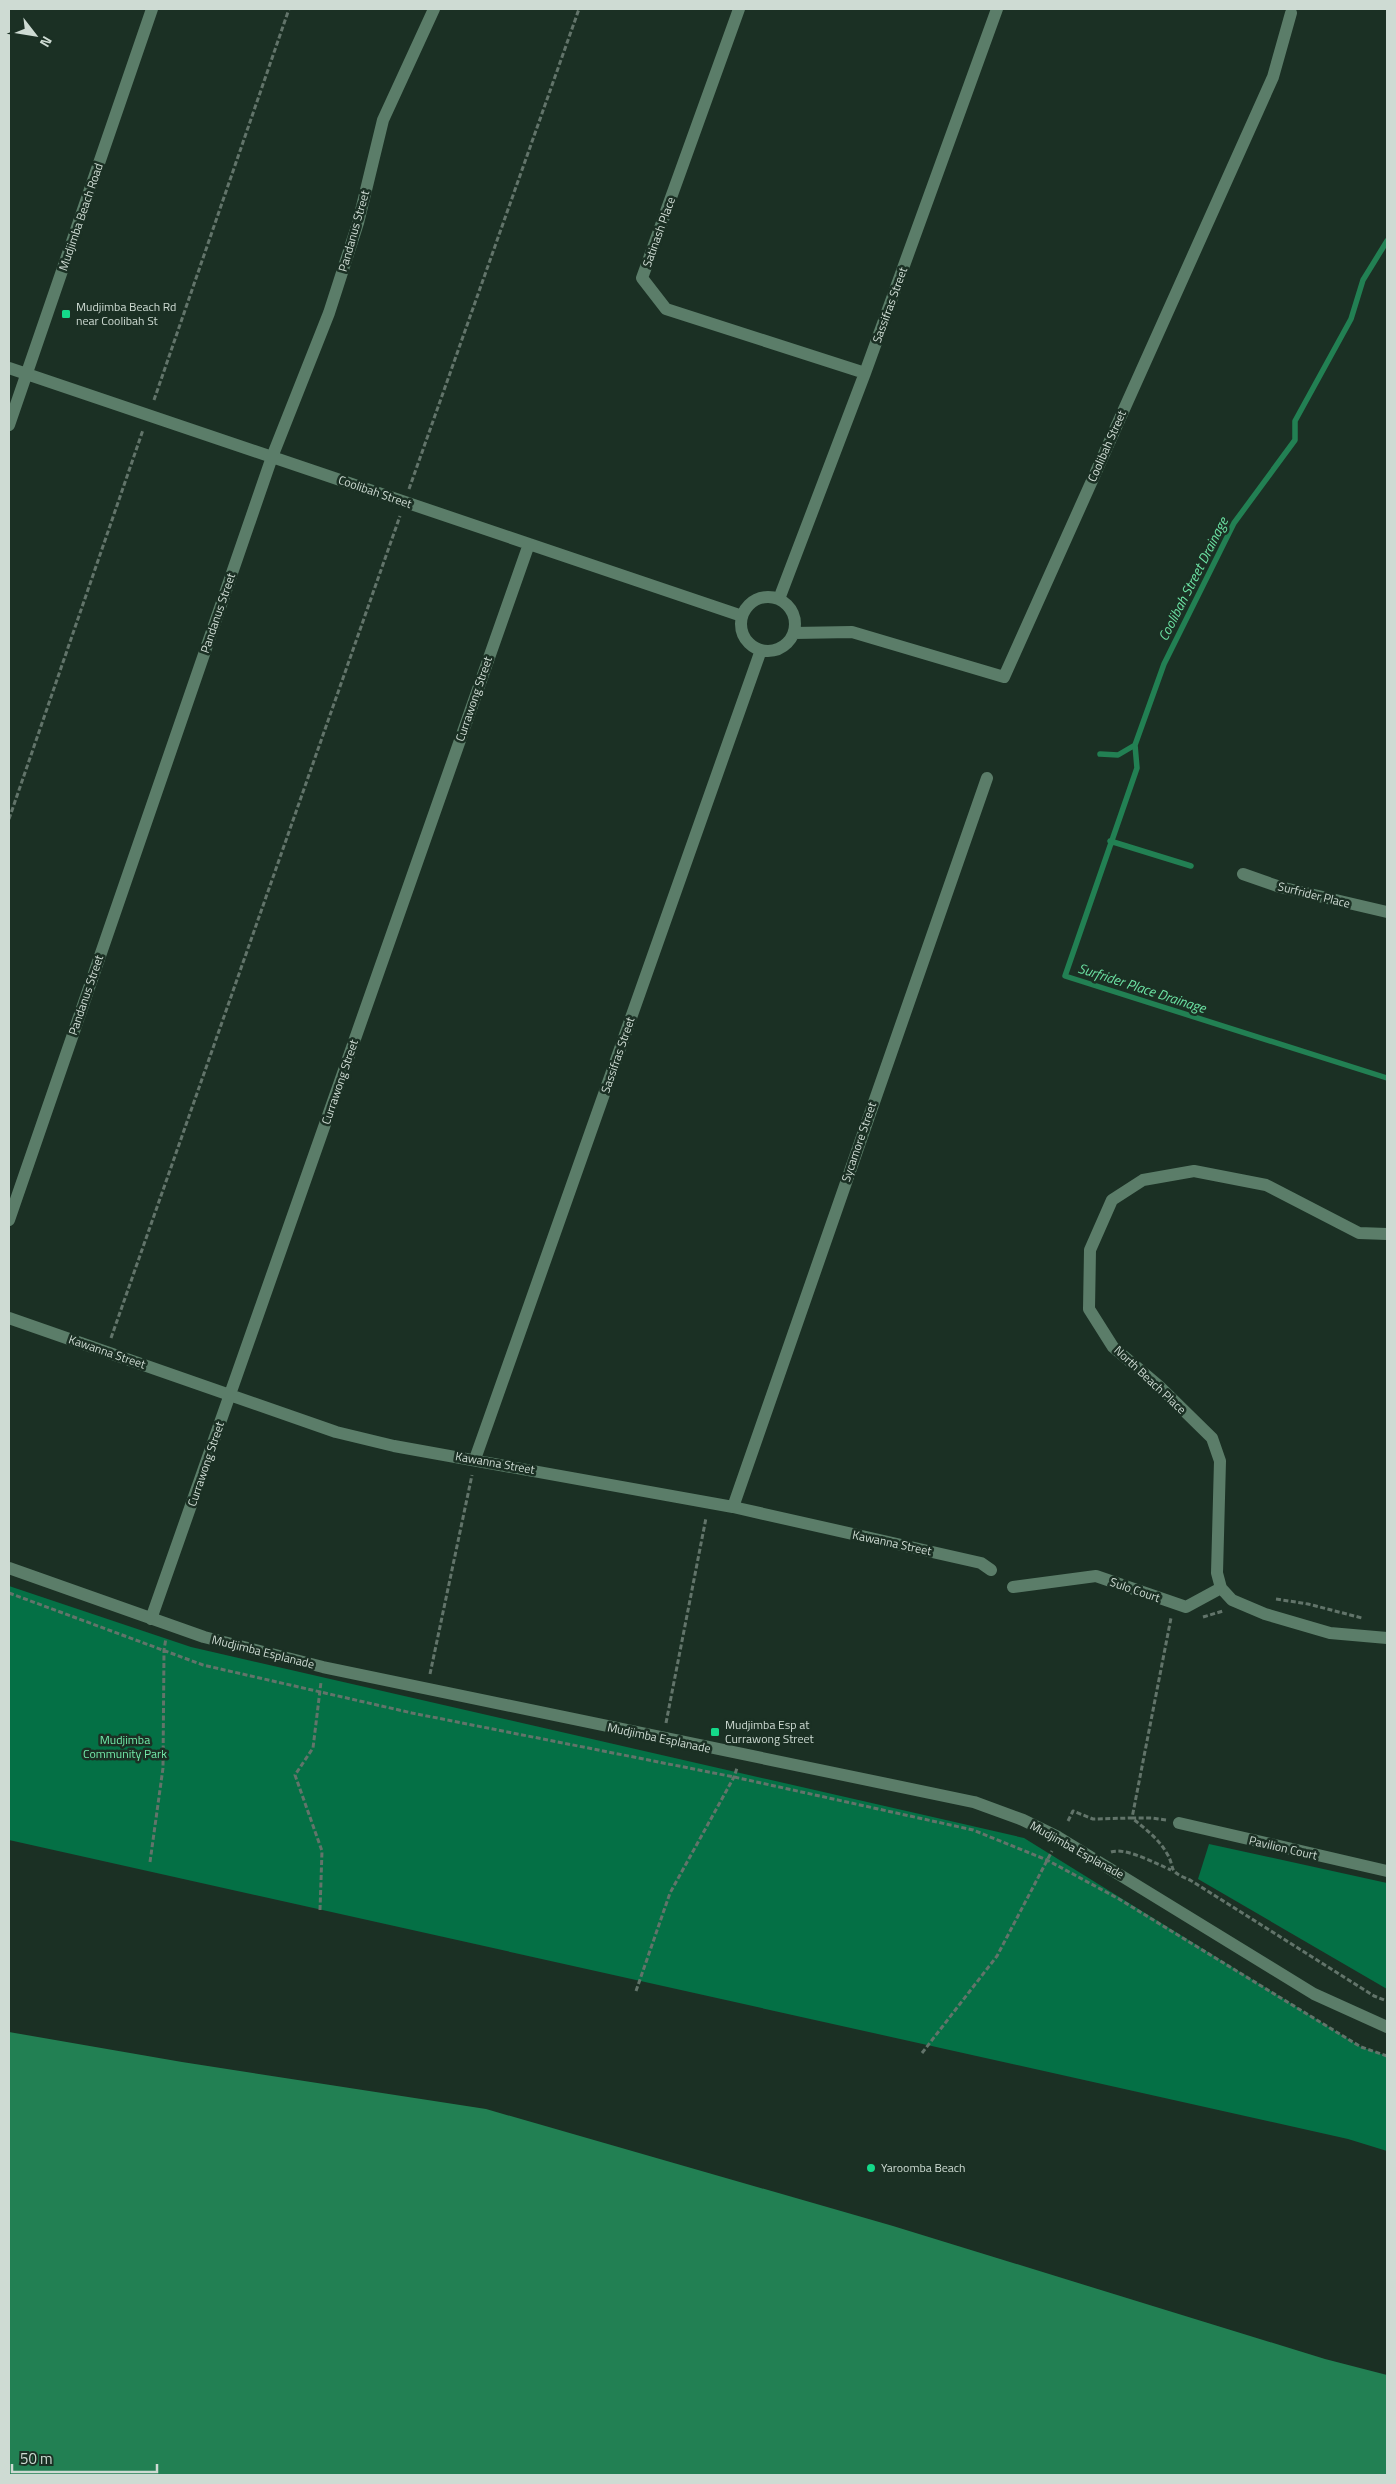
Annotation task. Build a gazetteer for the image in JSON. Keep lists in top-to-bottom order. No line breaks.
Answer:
{"streets":{"street":["Mudjimba Beach Road","Pandanus Street","Satinash Place","Sassifras Street","Coolibah Street","Currawong Street","Surfrider Place","Sycamore Street","Kawanna Street","North Beach Place","Sulo Court","Mudjimba Esplanade","Pavilion Court"]},"crossings":[["Mudjimba Beach Road","Coolibah Street"],["Pandanus Street","Coolibah Street"],["Satinash Place","Sassifras Street"],["Sassifras Street","Coolibah Street"],["Sassifras Street","Kawanna Street"],["Coolibah Street","Currawong Street"],["Currawong Street","Kawanna Street"],["Currawong Street","Mudjimba Esplanade"],["Sycamore Street","Kawanna Street"],["North Beach Place","Sulo Court"]],"water":["Coolibah Street Drainage","Surfrider Place Drainage"],"parks":["Mudjimba Community Park"],"places":{"transit":["Mudjimba Beach Rd near Coolibah St","Mudjimba Esp at Currawong Street"],"other":["Yaroomba Beach"]},"scale_bar":"50 m","north":"bottom right"}
